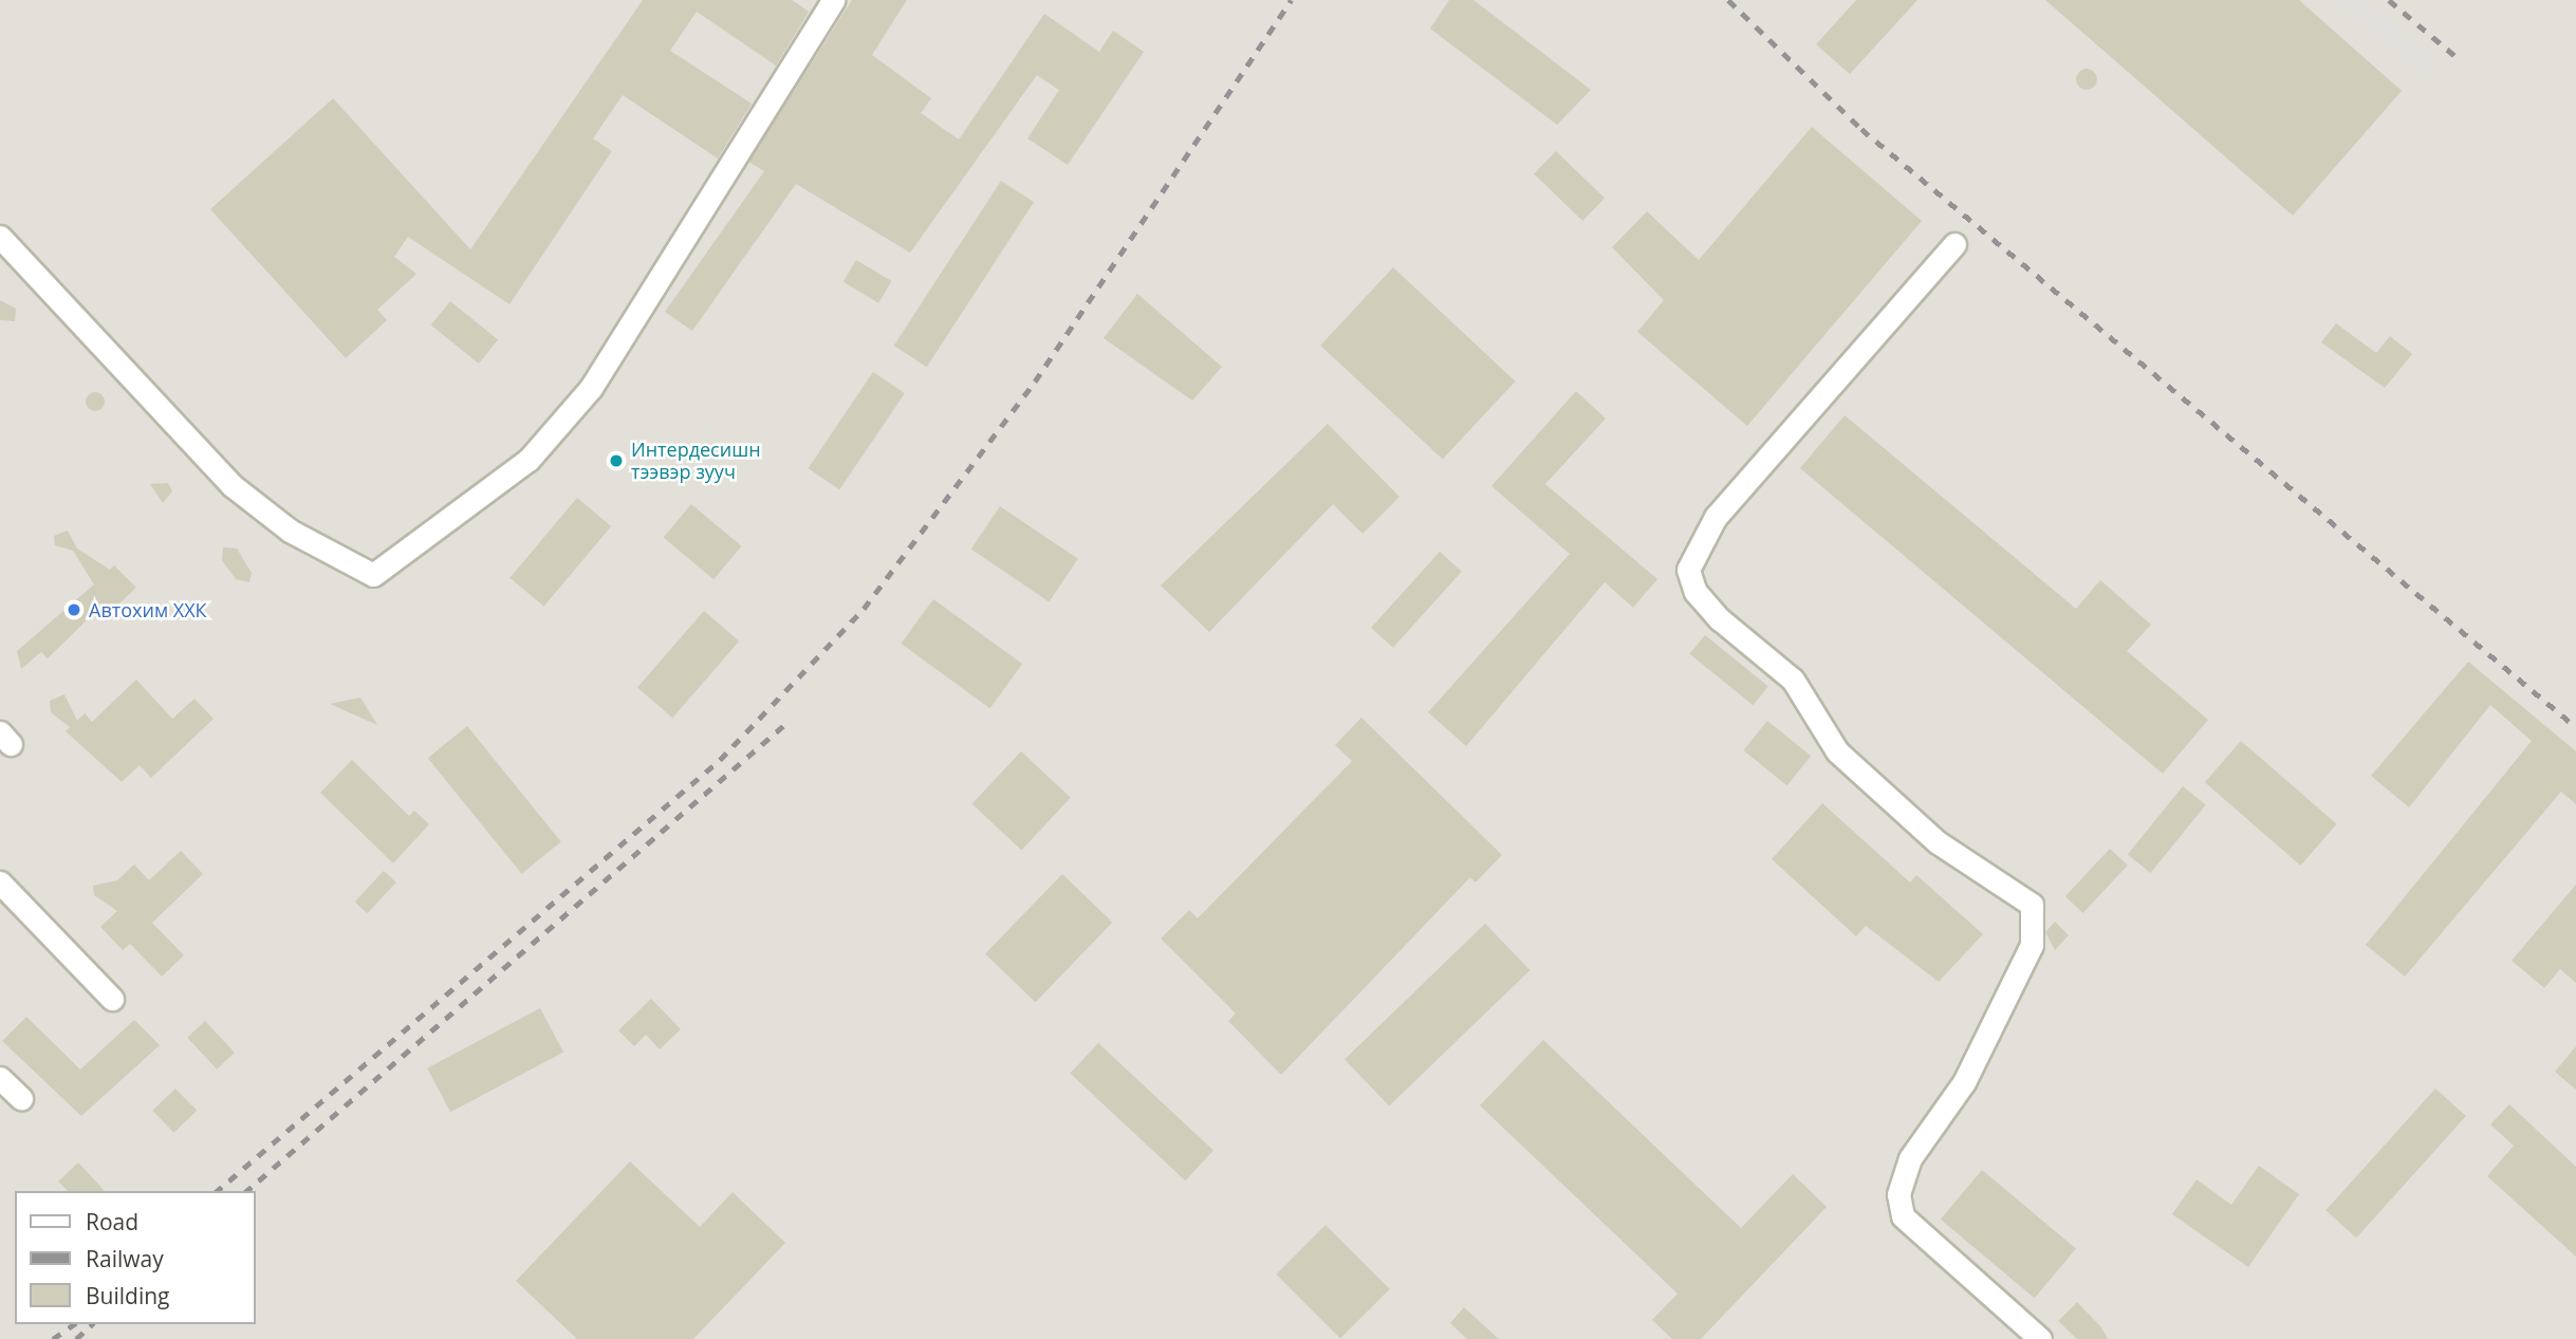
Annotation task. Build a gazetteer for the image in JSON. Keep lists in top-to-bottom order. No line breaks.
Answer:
{"places":["Интердесишн тээвэр зууч","Автохим ХХК"],"legend":["Road","Railway","Building"]}
